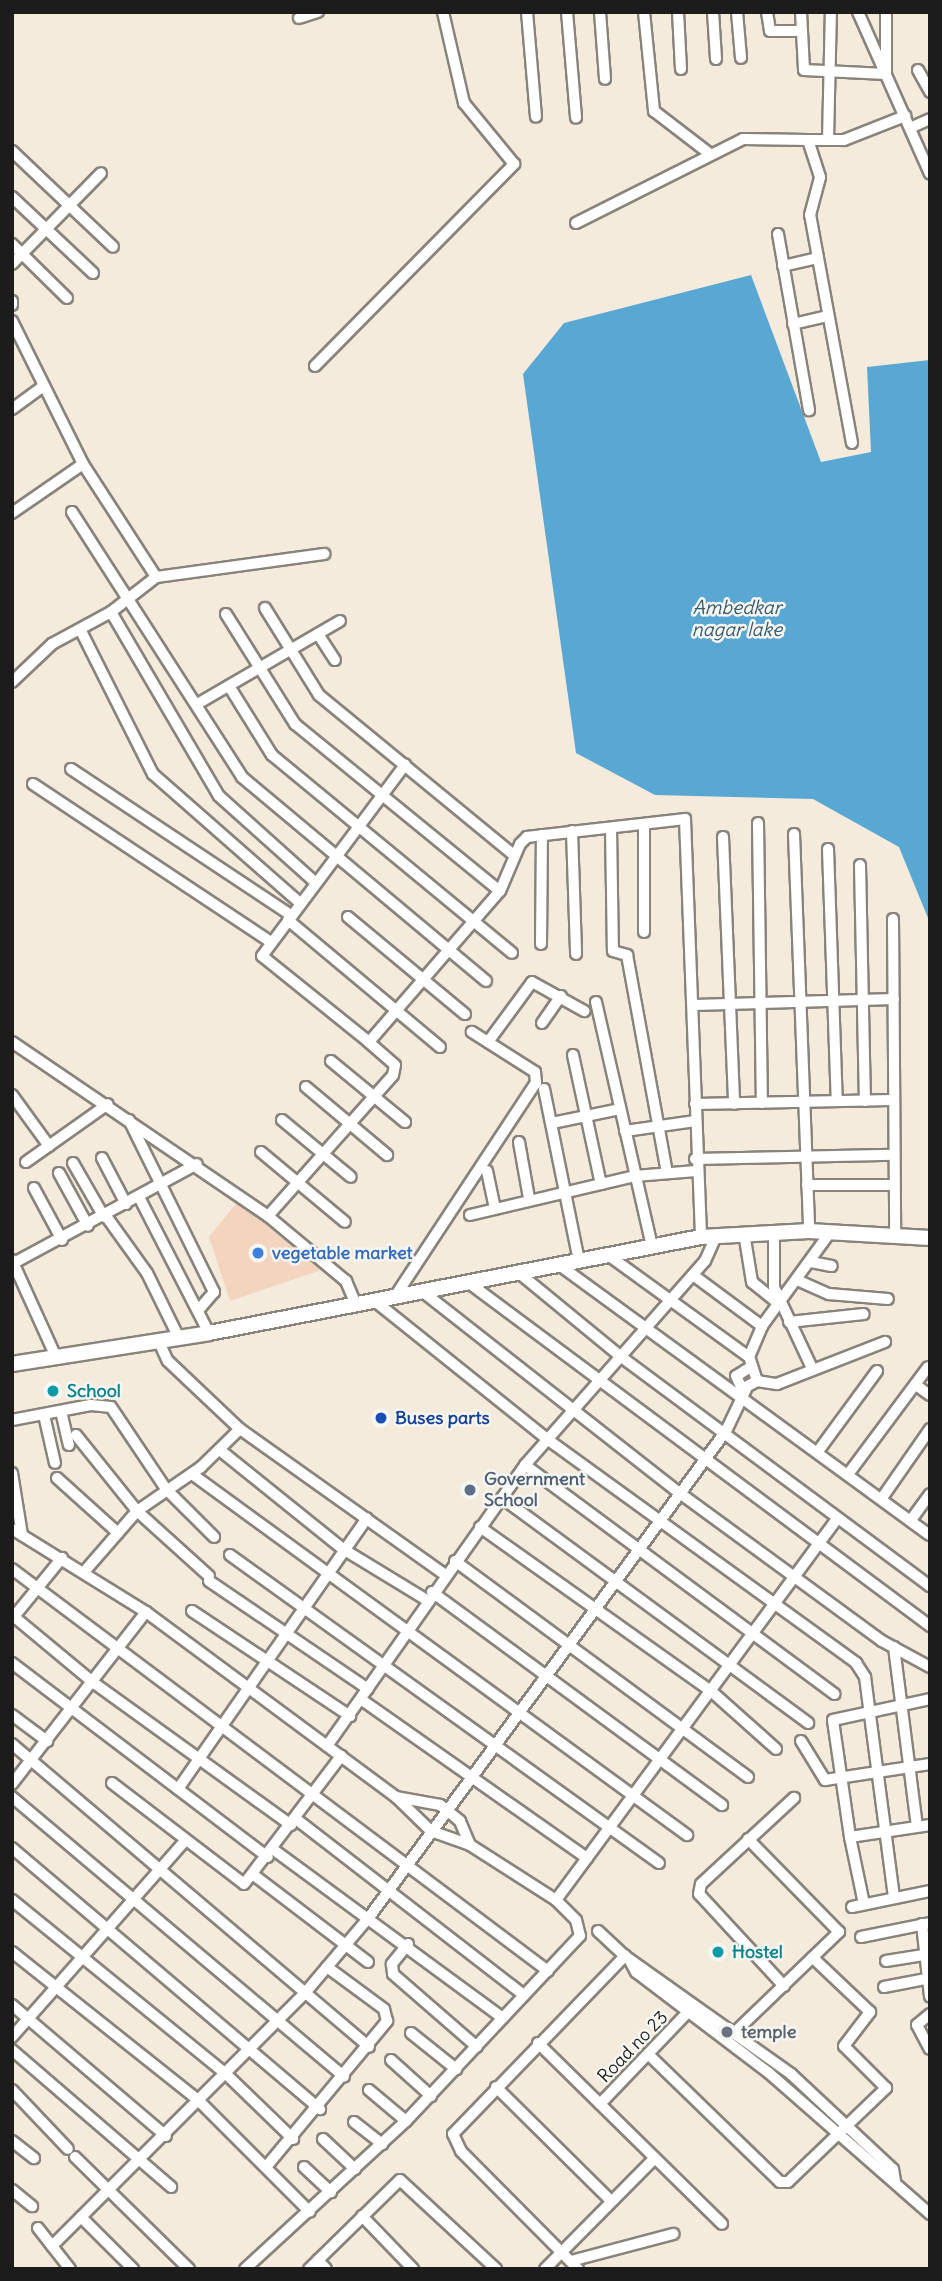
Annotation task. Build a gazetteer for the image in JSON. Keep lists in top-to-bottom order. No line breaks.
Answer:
{"streets":{"street":["Road no 23"]},"water":["Ambedkar nagar lake"],"places":["vegetable market","School","Buses parts","Government School","Hostel","temple"]}
